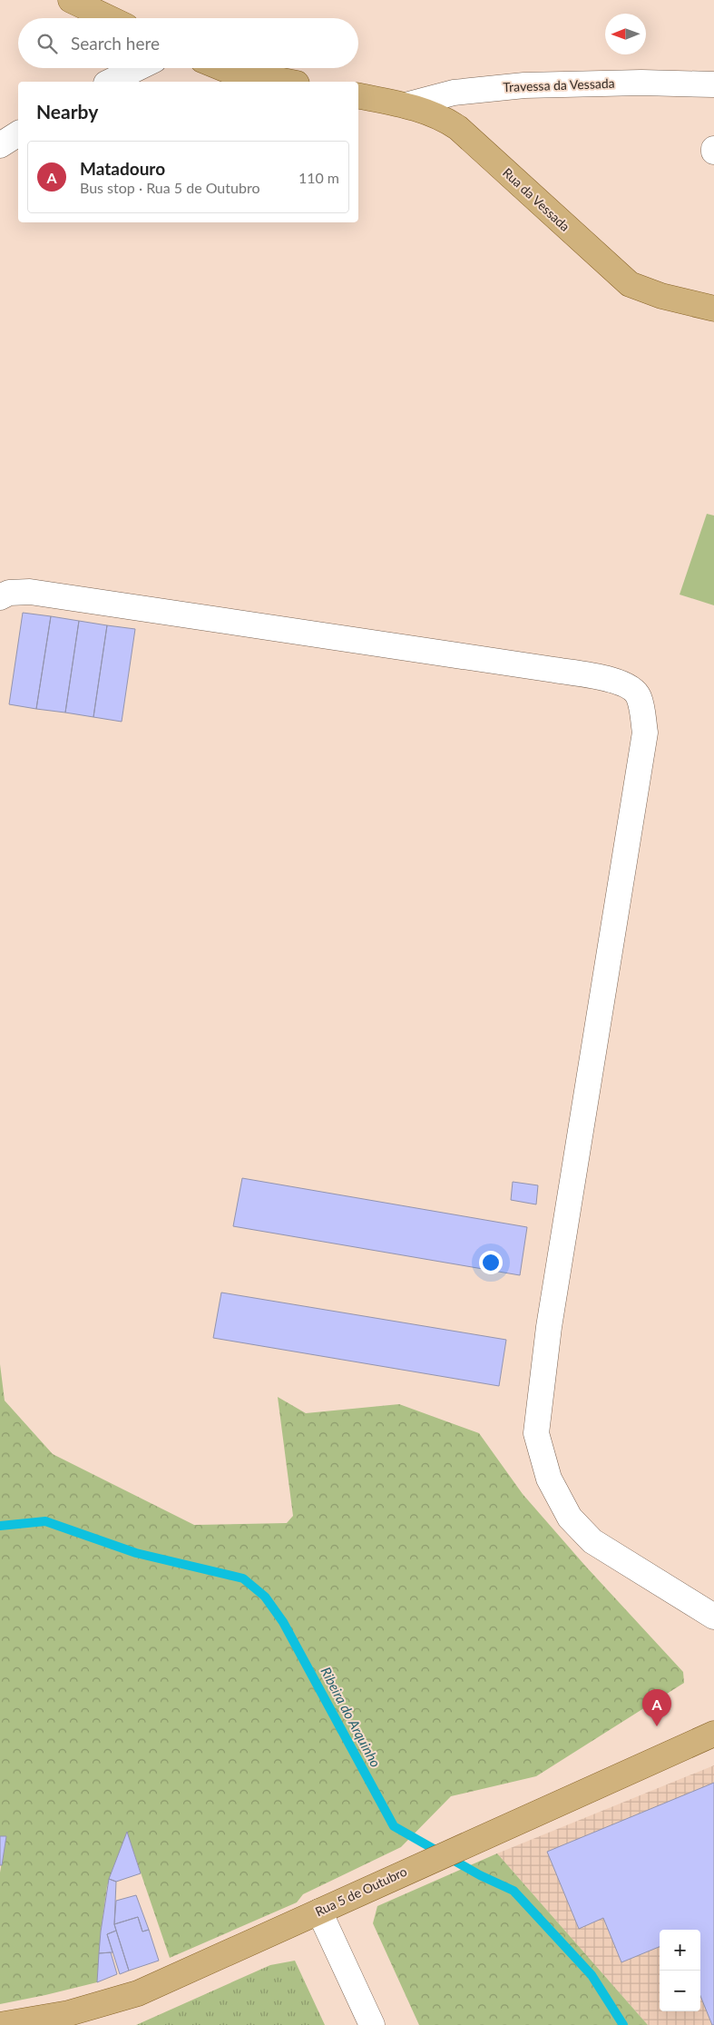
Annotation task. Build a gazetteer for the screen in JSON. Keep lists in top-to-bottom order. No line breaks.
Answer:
{"streets":{"main road":["Rua da Vessada","Rua 5 de Outubro"],"street":["Travessa da Vessada"]},"crossings":[["Travessa da Vessada","Rua da Vessada"]],"water":["Ribeira do Arquinho"],"north":"left","page":{"search":"Search here","heading":"Nearby","list":[{"mark":"A","name":"Matadouro","note":"Bus stop · Rua 5 de Outubro","value":"110 m"}],"pins":"A","map_buttons":["+","−"]}}
